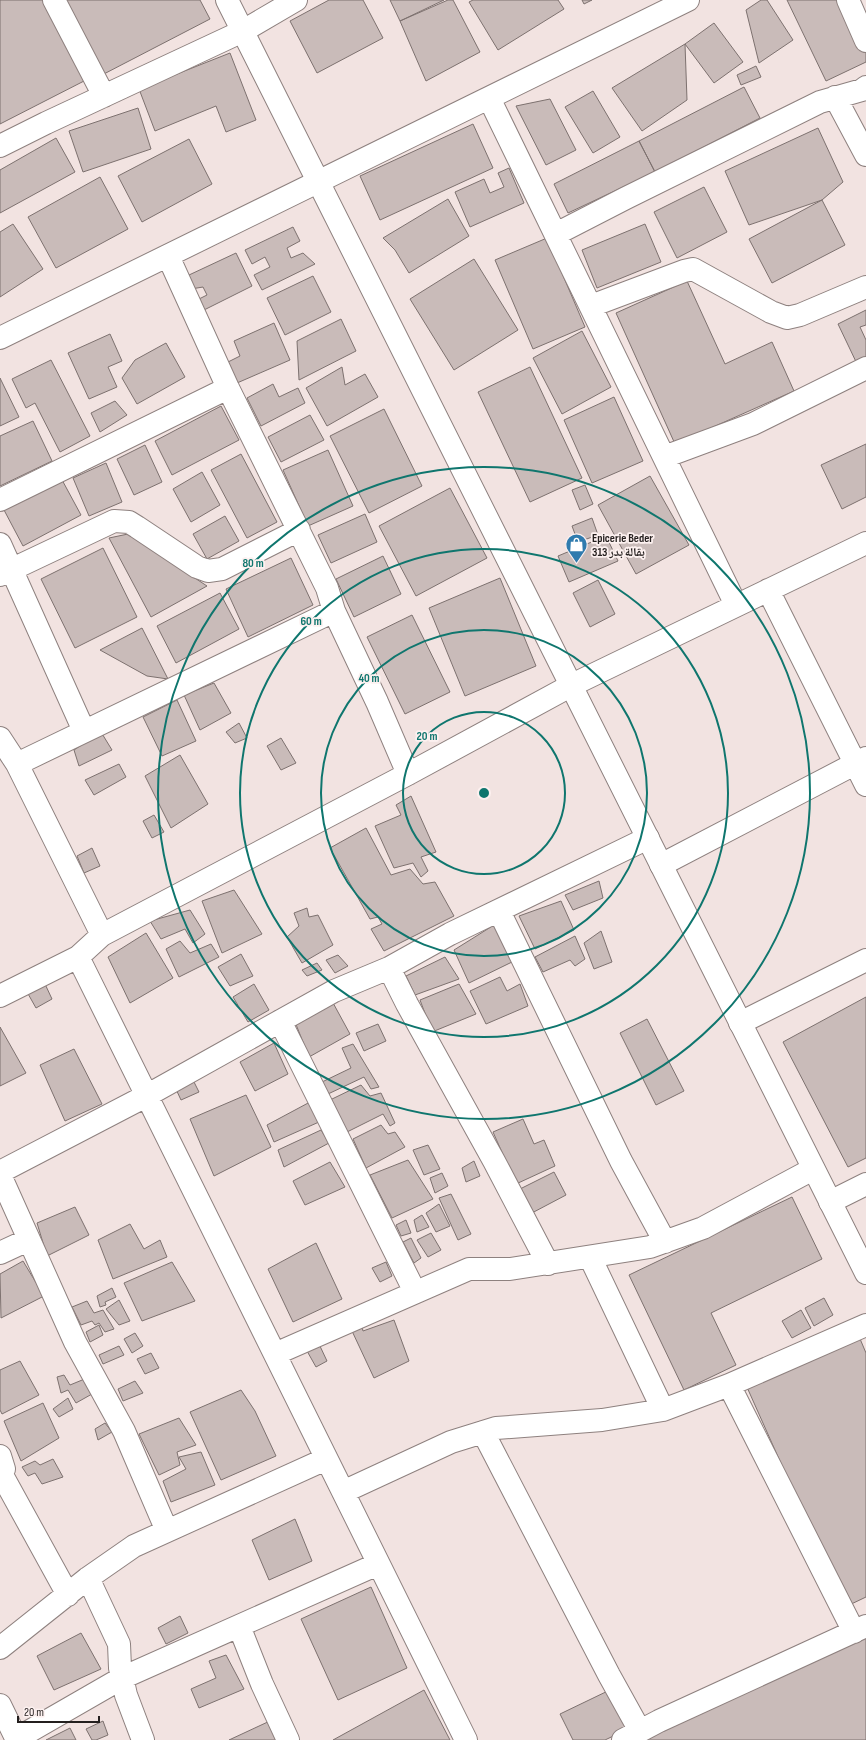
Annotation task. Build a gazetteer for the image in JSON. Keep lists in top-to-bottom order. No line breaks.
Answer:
{"places":{"shop":["Epicerie Beder 313 بقالة بدر"]},"scale_bar":"20 m","rings":["80 m","60 m","40 m","20 m"]}
